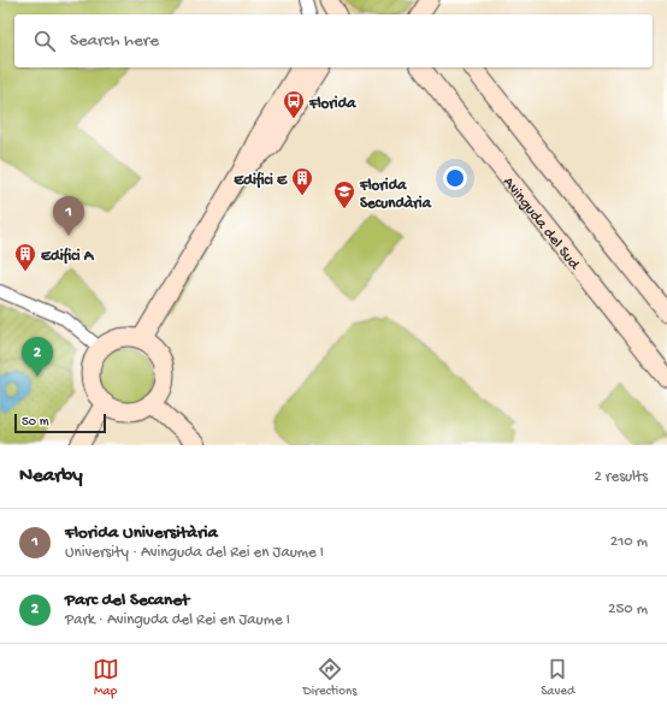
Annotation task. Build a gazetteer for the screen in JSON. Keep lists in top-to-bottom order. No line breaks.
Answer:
{"streets":{"street":["Avinguda del Sud"]},"places":{"bus stop":["Florida"],"building":["Edifici E","Edifici A"],"school or university":["Florida Secundària"]},"scale_bar":"50 m","page":{"search":"Search here","pins":["1","2"],"scale":"50 m","heading":["Nearby","2 results"],"list":[{"mark":"1","name":"Florida Universitària","note":"University · Avinguda del Rei en Jaume I","value":"210 m"},{"mark":"2","name":"Parc del Secanet","note":"Park · Avinguda del Rei en Jaume I","value":"250 m"}],"nav":["Map","Directions","Saved"]}}
